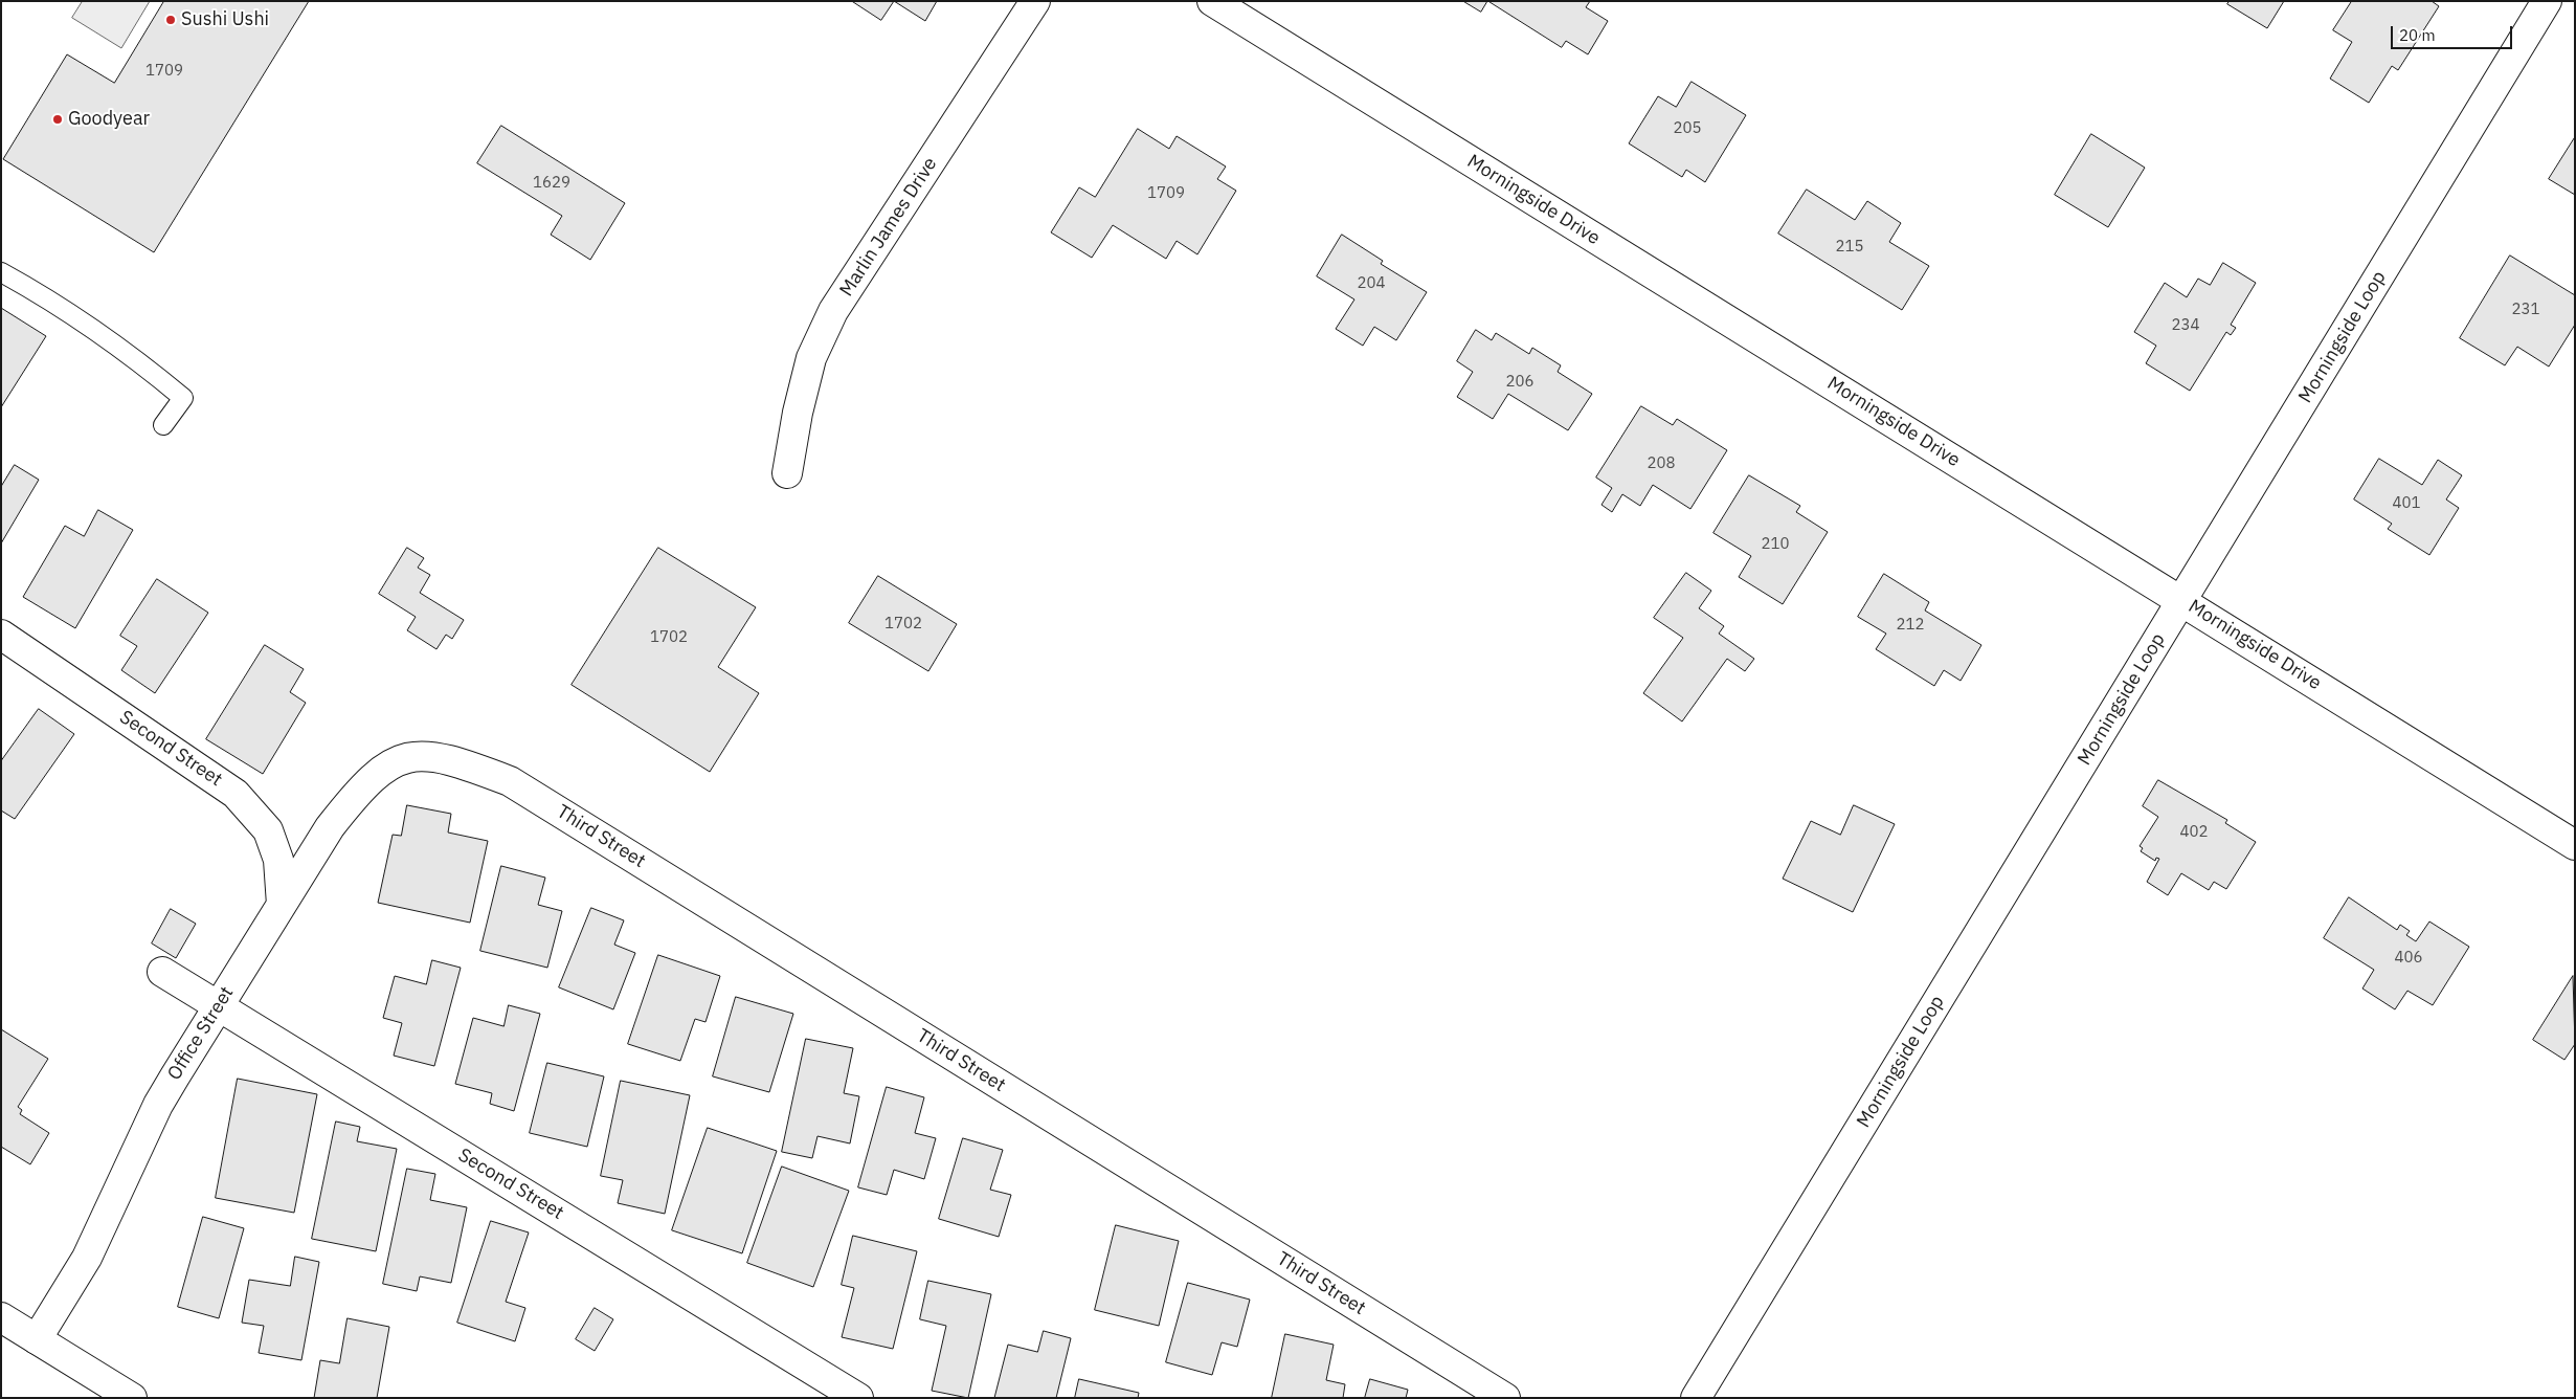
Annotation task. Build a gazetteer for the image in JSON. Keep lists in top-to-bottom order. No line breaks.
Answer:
{"streets":{"street":["Morningside Drive","Marlin James Drive","Morningside Loop","Second Street","Third Street","Office Street"]},"crossings":[["Morningside Drive","Morningside Loop"],["Second Street","Office Street"],["Third Street","Office Street"]],"places":["Sushi Ushi","Goodyear"],"house_numbers":["1709","205","1629","1709","215","204","231","234","206","208","401","210","1702","212","1702","402","406"],"scale_bar":"20 m"}
